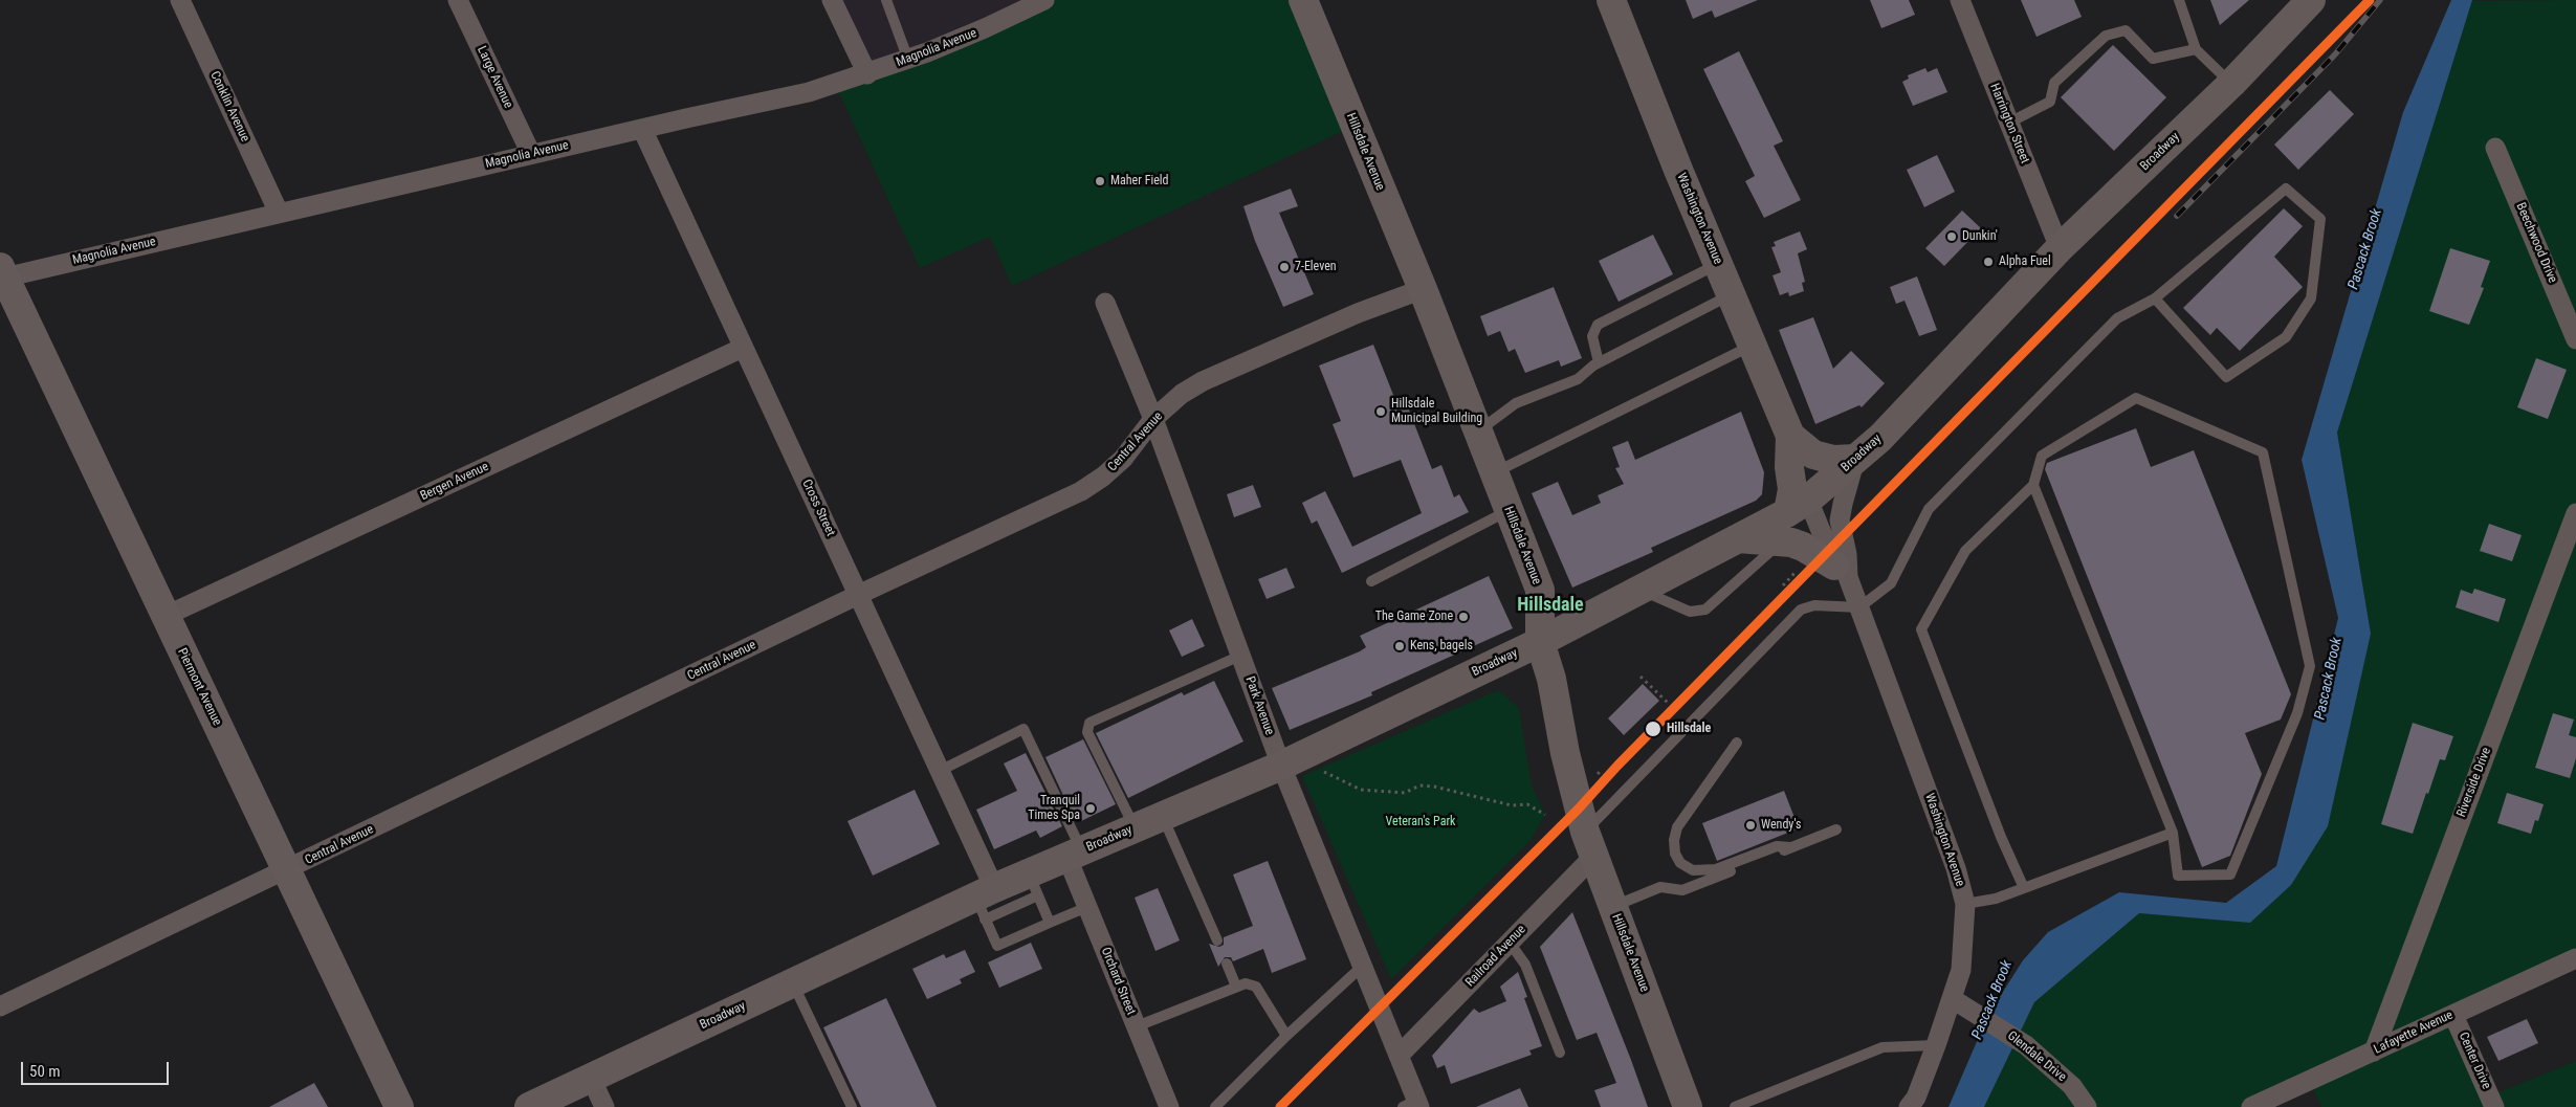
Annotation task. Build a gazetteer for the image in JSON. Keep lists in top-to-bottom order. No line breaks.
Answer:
{"streets":{"street":["Magnolia Avenue","Large Avenue","Conklin Avenue","Harrington Street","Hillsdale Avenue","Broadway","Washington Avenue","Beechwood Drive","Central Avenue","Bergen Avenue","Cross Street","Piermont Avenue","Park Avenue","Riverside Drive","Railroad Avenue","Orchard Street","Lafayette Avenue","Glendale Drive","Center Drive"]},"crossings":[["Magnolia Avenue","Large Avenue"],["Magnolia Avenue","Conklin Avenue"],["Magnolia Avenue","Cross Street"],["Magnolia Avenue","Piermont Avenue"],["Harrington Street","Broadway"],["Hillsdale Avenue","Broadway"],["Hillsdale Avenue","Central Avenue"],["Hillsdale Avenue","Railroad Avenue"],["Broadway","Washington Avenue"],["Broadway","Cross Street"],["Broadway","Park Avenue"],["Broadway","Orchard Street"],["Washington Avenue","Glendale Drive"],["Central Avenue","Cross Street"],["Central Avenue","Piermont Avenue"],["Central Avenue","Park Avenue"],["Bergen Avenue","Cross Street"],["Bergen Avenue","Piermont Avenue"],["Park Avenue","Railroad Avenue"],["Riverside Drive","Lafayette Avenue"],["Lafayette Avenue","Center Drive"]],"districts":["Hillsdale"],"water":["Pascack Brook"],"parks":["Veteran's Park"],"places":["Maher Field","Dunkin'","Alpha Fuel","7-Eleven","Hillsdale Municipal Building","The Game Zone","Kens, bagels","Hillsdale","Tranquil Times Spa","Wendy's"],"scale_bar":"50 m"}
